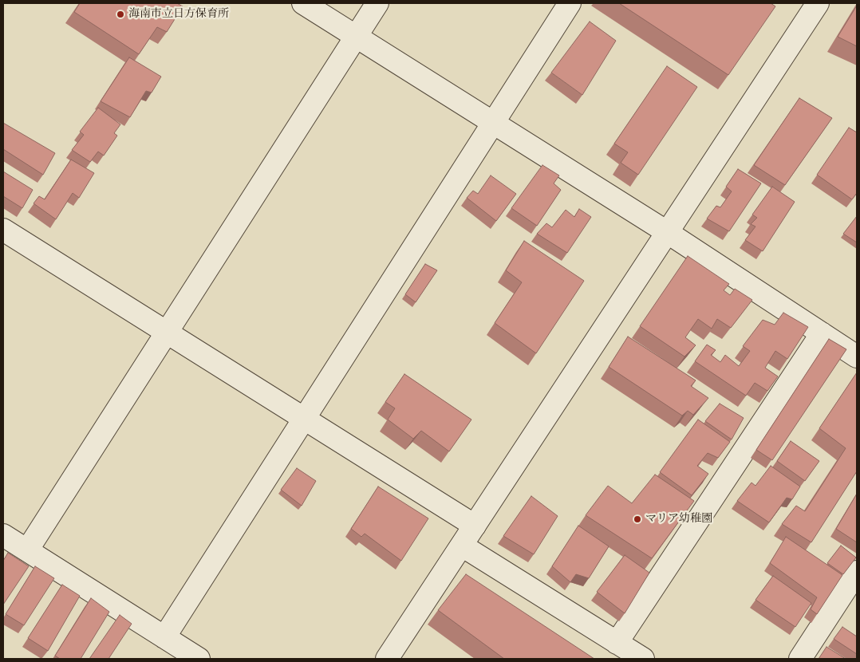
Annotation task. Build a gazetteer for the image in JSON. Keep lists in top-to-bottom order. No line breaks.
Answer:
{"places":["海南市立日方保育所","マリア幼稚園"]}
